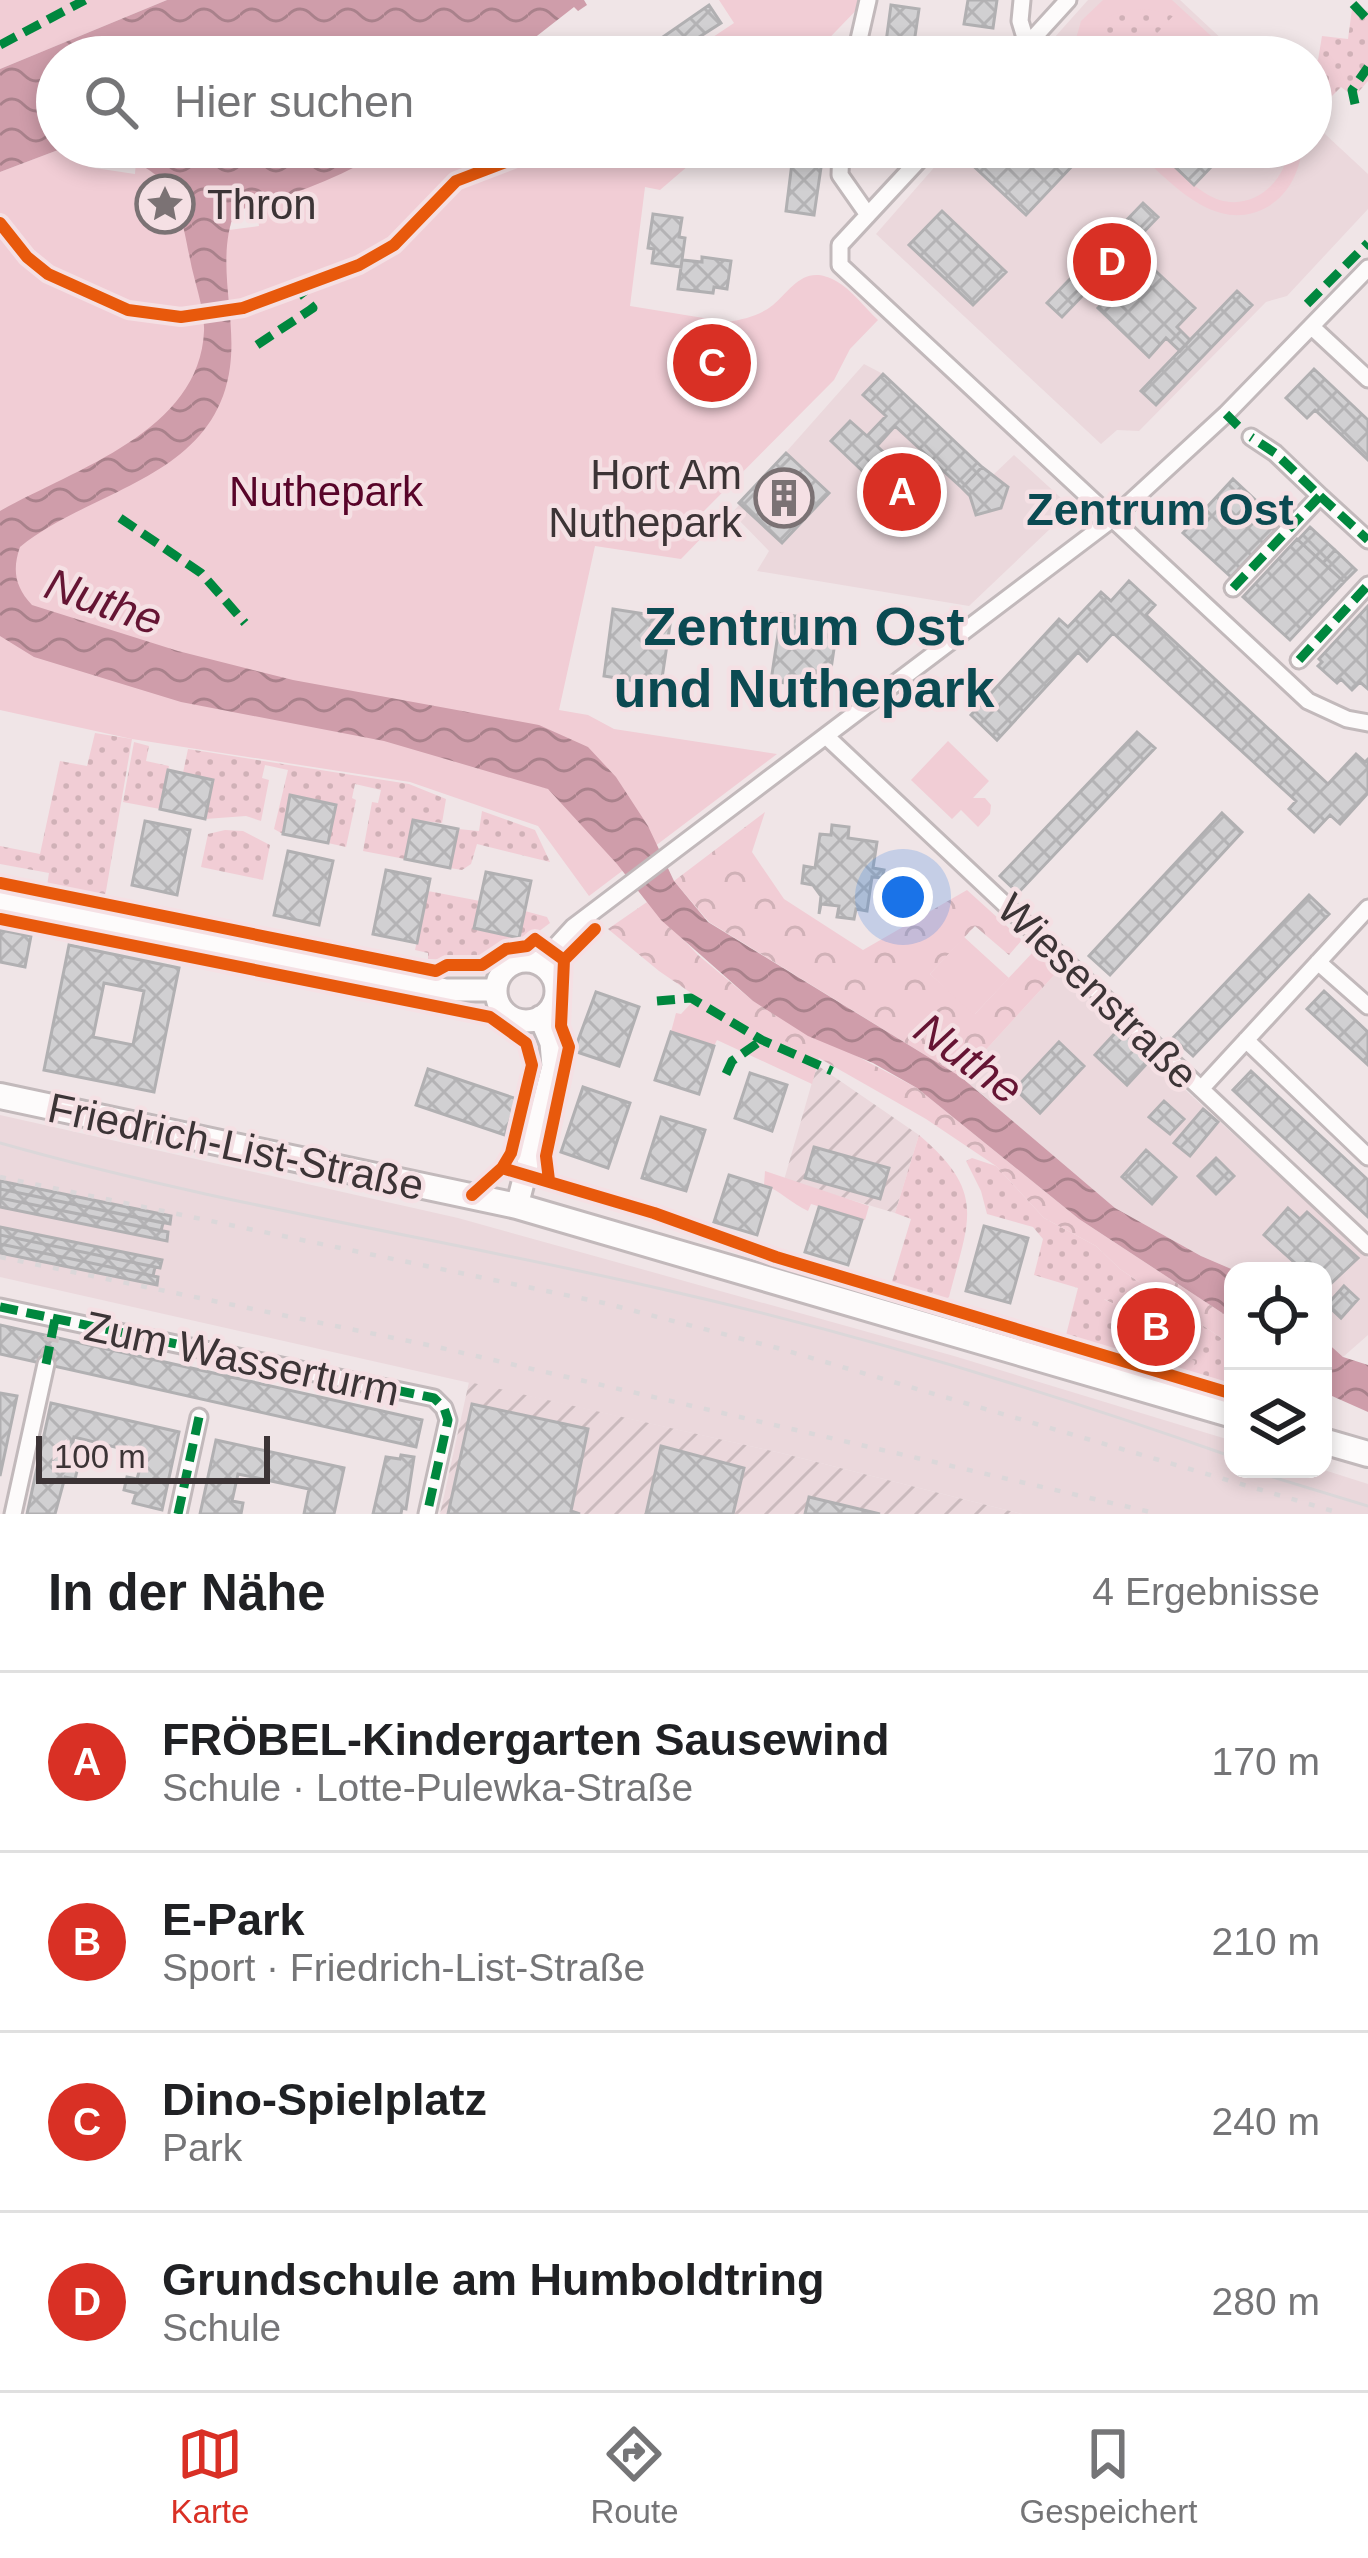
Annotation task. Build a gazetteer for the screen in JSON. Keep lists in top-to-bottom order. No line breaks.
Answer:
{"streets":{"main road":["Friedrich-List-Straße"],"street":["Wiesenstraße","Zum Wasserturm"]},"districts":["Zentrum Ost","Zentrum Ost und Nuthepark"],"water":["Nuthe"],"parks":["Nuthepark"],"places":{"place":["Thron"],"building":["Hort Am Nuthepark"]},"scale_bar":"100 m","page":{"search":"Hier suchen","pins":["D","C","A","B"],"scale":"100 m","heading":["In der Nähe","4 Ergebnisse"],"list":[{"mark":"A","name":"FRÖBEL-Kindergarten Sausewind","note":"Schule · Lotte-Pulewka-Straße","value":"170 m"},{"mark":"B","name":"E-Park","note":"Sport · Friedrich-List-Straße","value":"210 m"},{"mark":"C","name":"Dino-Spielplatz","note":"Park","value":"240 m"},{"mark":"D","name":"Grundschule am Humboldtring","note":"Schule","value":"280 m"}],"nav":["Karte","Route","Gespeichert"]}}
